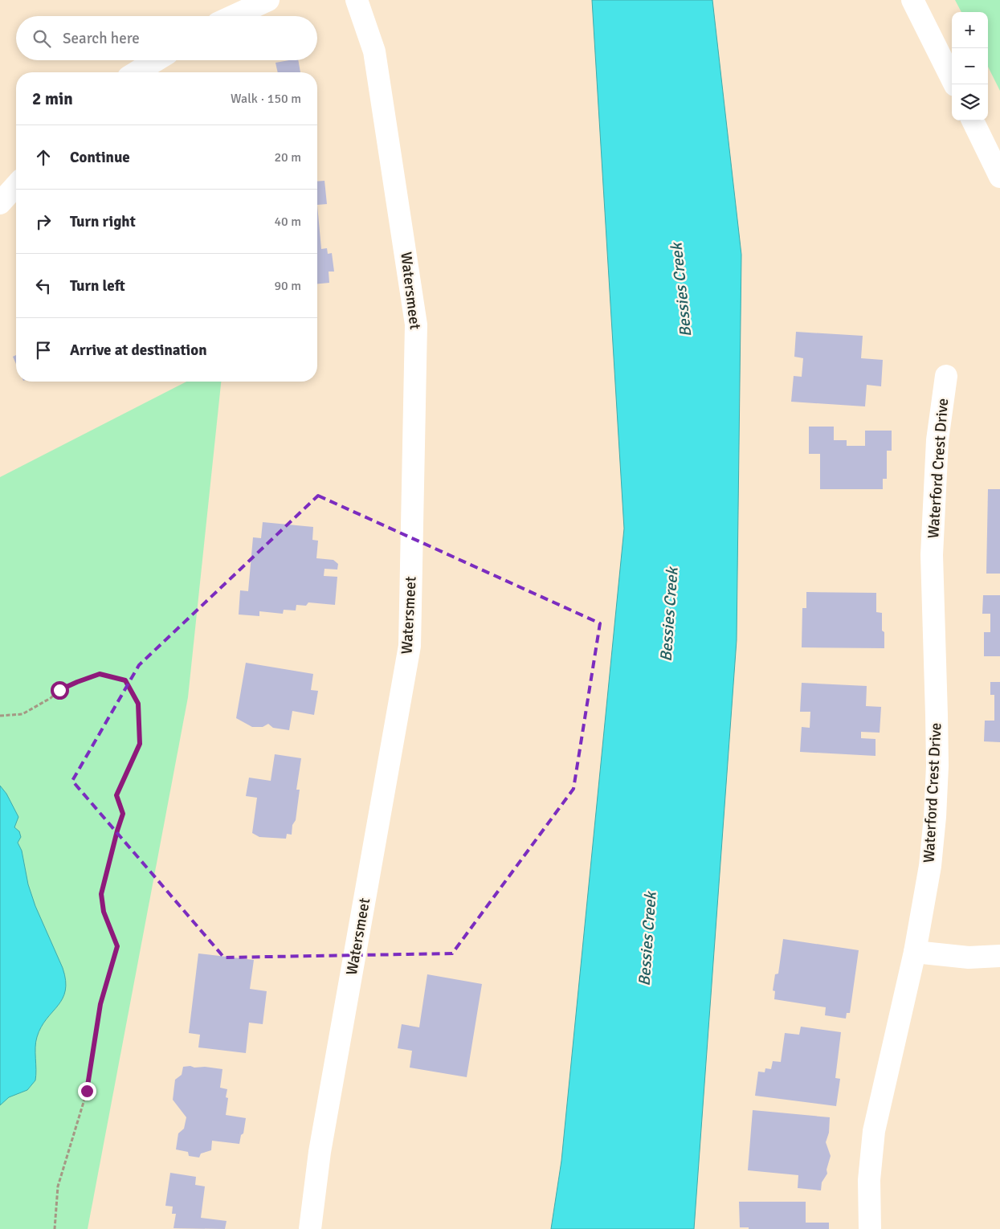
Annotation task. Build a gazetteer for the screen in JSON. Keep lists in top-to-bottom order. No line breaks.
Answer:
{"streets":{"street":["Watersmeet","Waterford Crest Drive"]},"water":["Bessies Creek"],"page":{"map_buttons":["+","−"],"search":"Search here","heading":["2 min","Walk · 150 m"],"list":[["Continue","20 m"],["Turn right","40 m"],["Turn left","90 m"],"Arrive at destination"]}}
